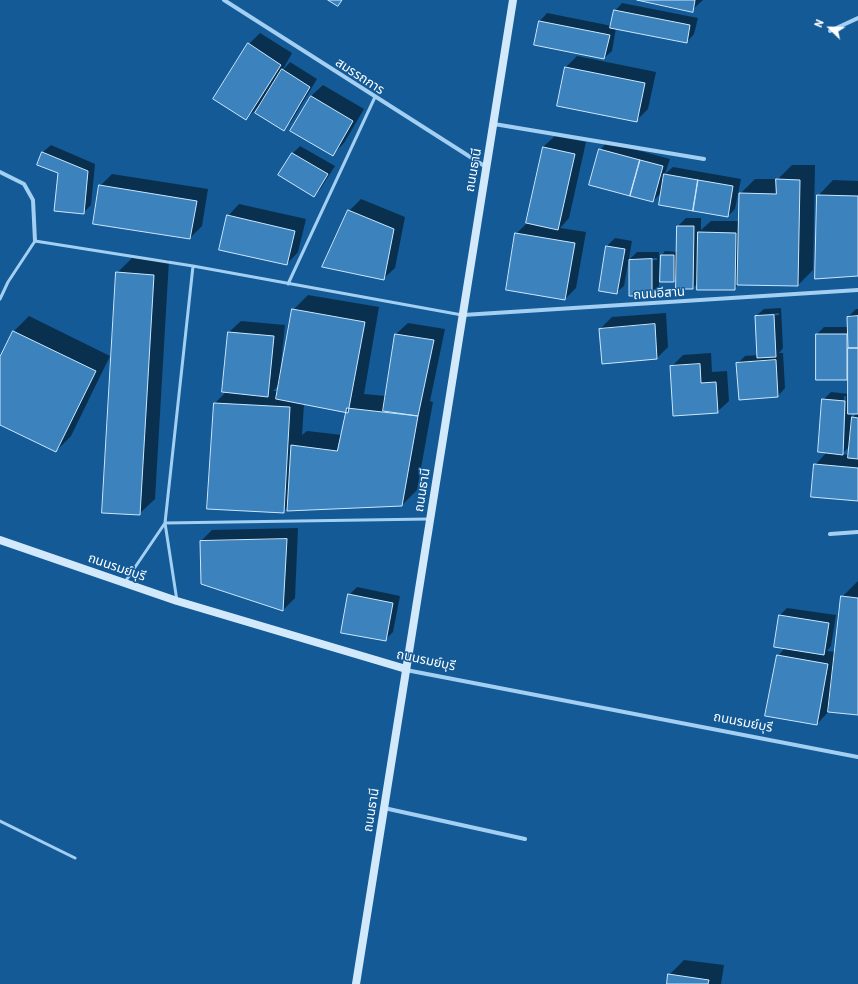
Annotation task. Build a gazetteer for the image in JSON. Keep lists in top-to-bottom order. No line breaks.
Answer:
{"streets":{"street":["สมรรถการ","ถนนธานี","ถนนอีสาน","ถนนรมย์บุรี"]},"crossings":[["สมรรถการ","ถนนธานี"],["ถนนธานี","ถนนอีสาน"],["ถนนธานี","ถนนรมย์บุรี"]],"north":"top left"}
